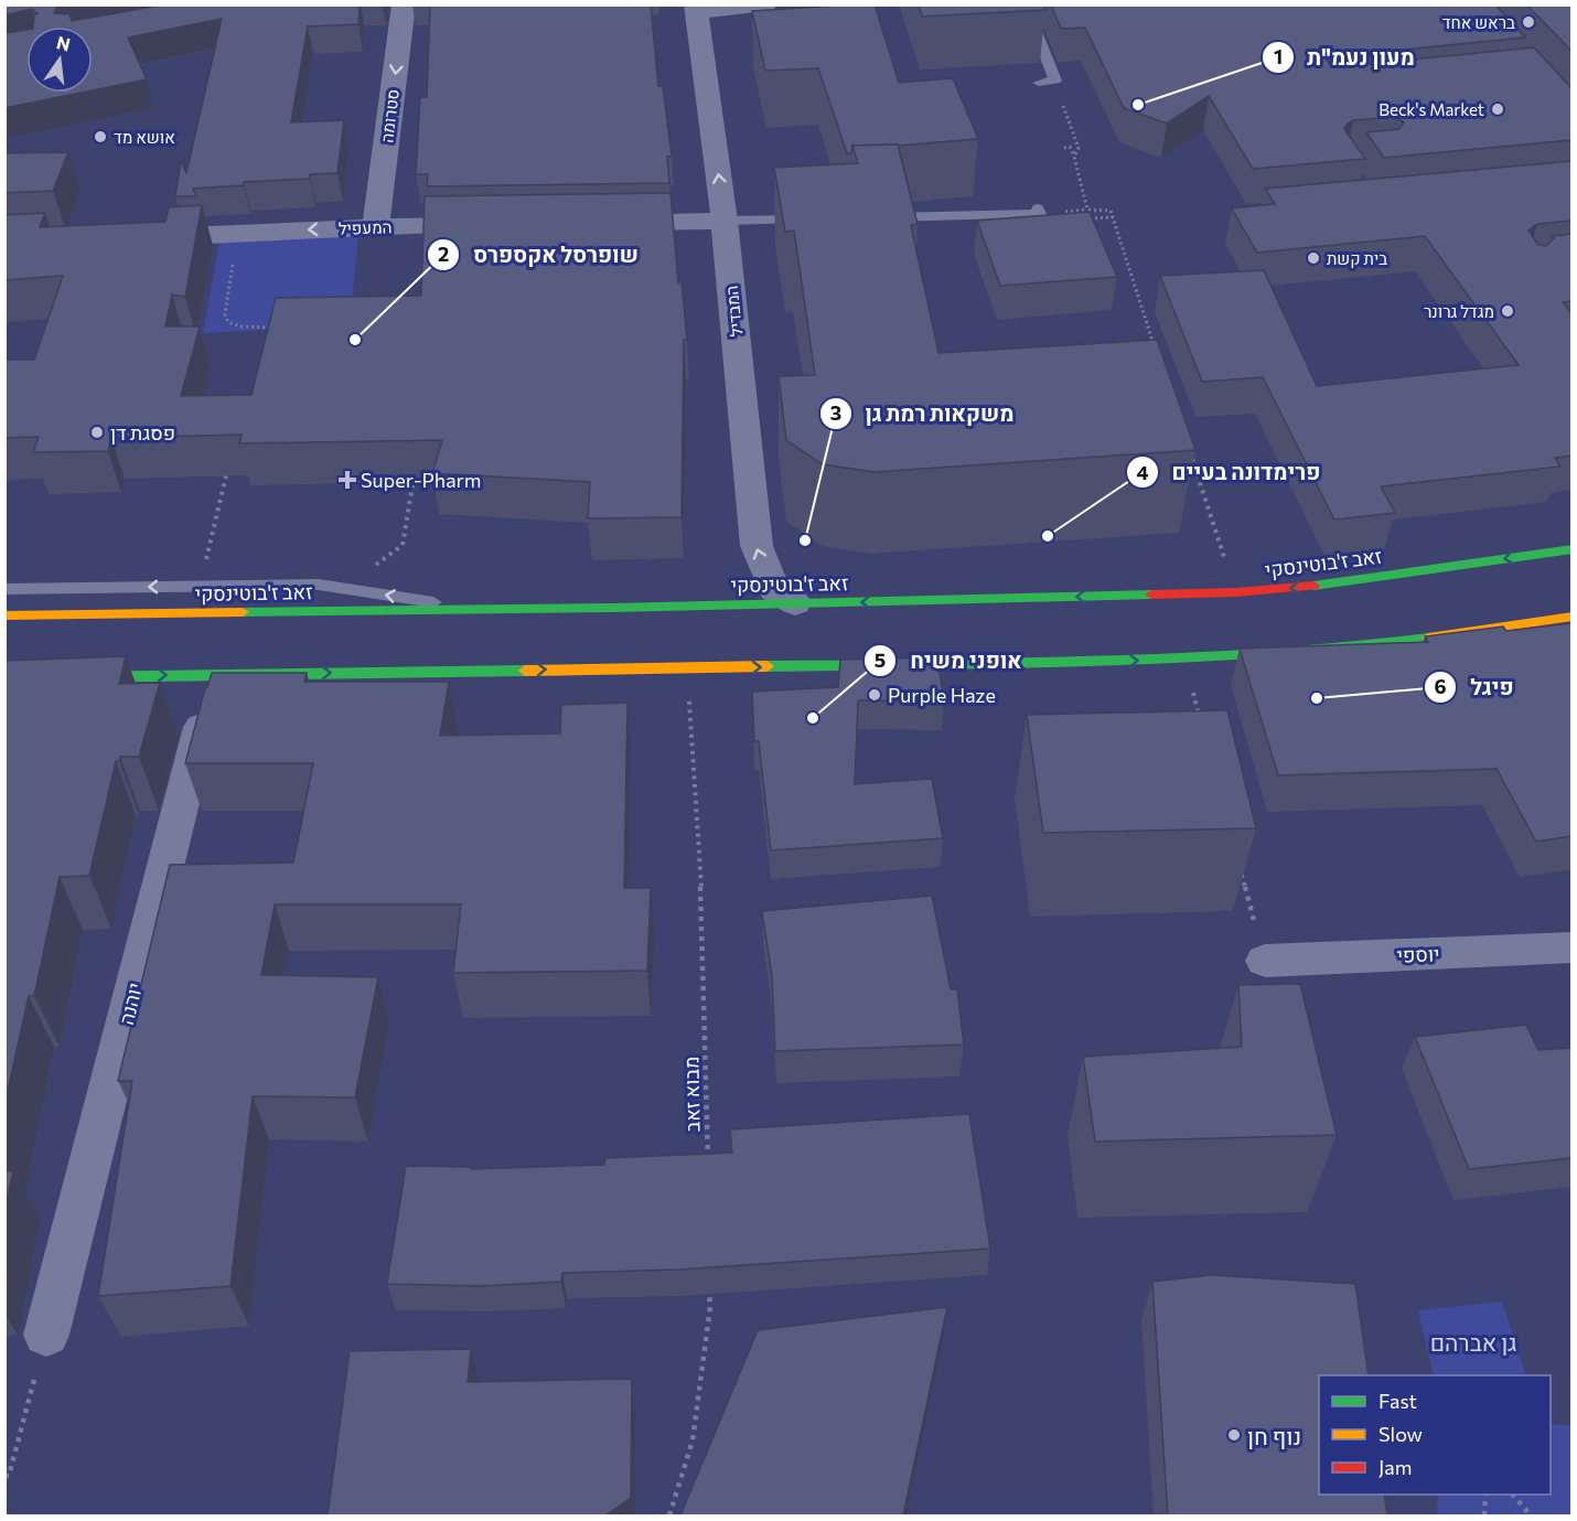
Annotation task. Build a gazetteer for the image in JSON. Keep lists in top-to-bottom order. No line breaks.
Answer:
{"streets":{"main road":["זאב ז'בוטינסקי"],"street":["סטרומה","המעפיל","המבדיל","יוספי","יוהנה"],"path":["מבוא זאב"]},"crossings":[["סטרומה","המעפיל"],["המבדיל","זאב ז'בוטינסקי"]],"one_way":["סטרומה","המעפיל","המבדיל"],"parks":["גן אברהם"],"places":{"other":["בראש אחד","מעון נעמ\"ת","Beck's Market","אושא מד","בית קשת","מגדל גרונר","שופרסל אקספרס","פסגת דן","פרימדונה בעיים","משקאות רמת גן","Purple Haze","פיגל","אופני משיח","נוף חן"],"health":["Super-Pharm"]},"legend":["Fast","Slow","Jam"],"north":"top"}
